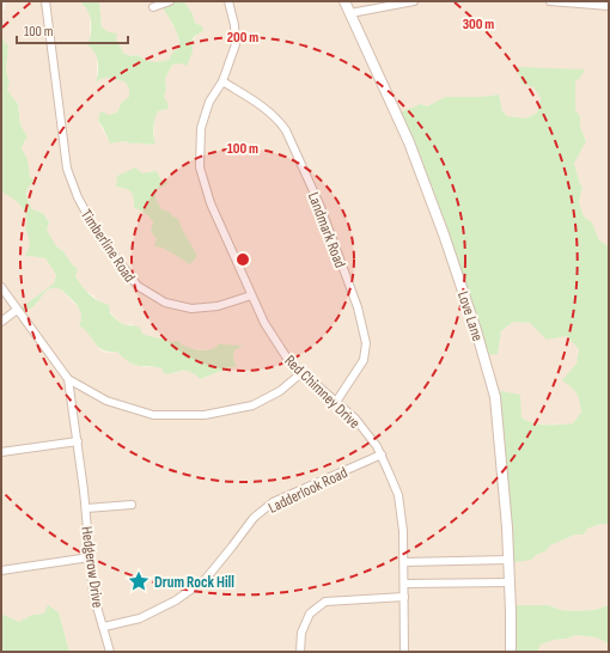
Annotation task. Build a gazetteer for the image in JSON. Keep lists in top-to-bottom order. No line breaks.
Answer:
{"streets":{"street":["Landmark Road","Timberline Road","Love Lane","Red Chimney Drive","Ladderlook Road","Hedgerow Drive"]},"crossings":[["Landmark Road","Red Chimney Drive"],["Timberline Road","Red Chimney Drive"],["Red Chimney Drive","Ladderlook Road"],["Ladderlook Road","Hedgerow Drive"]],"places":{"place":["Drum Rock Hill"]},"scale_bar":"100 m","rings":["300 m","200 m","100 m"]}
